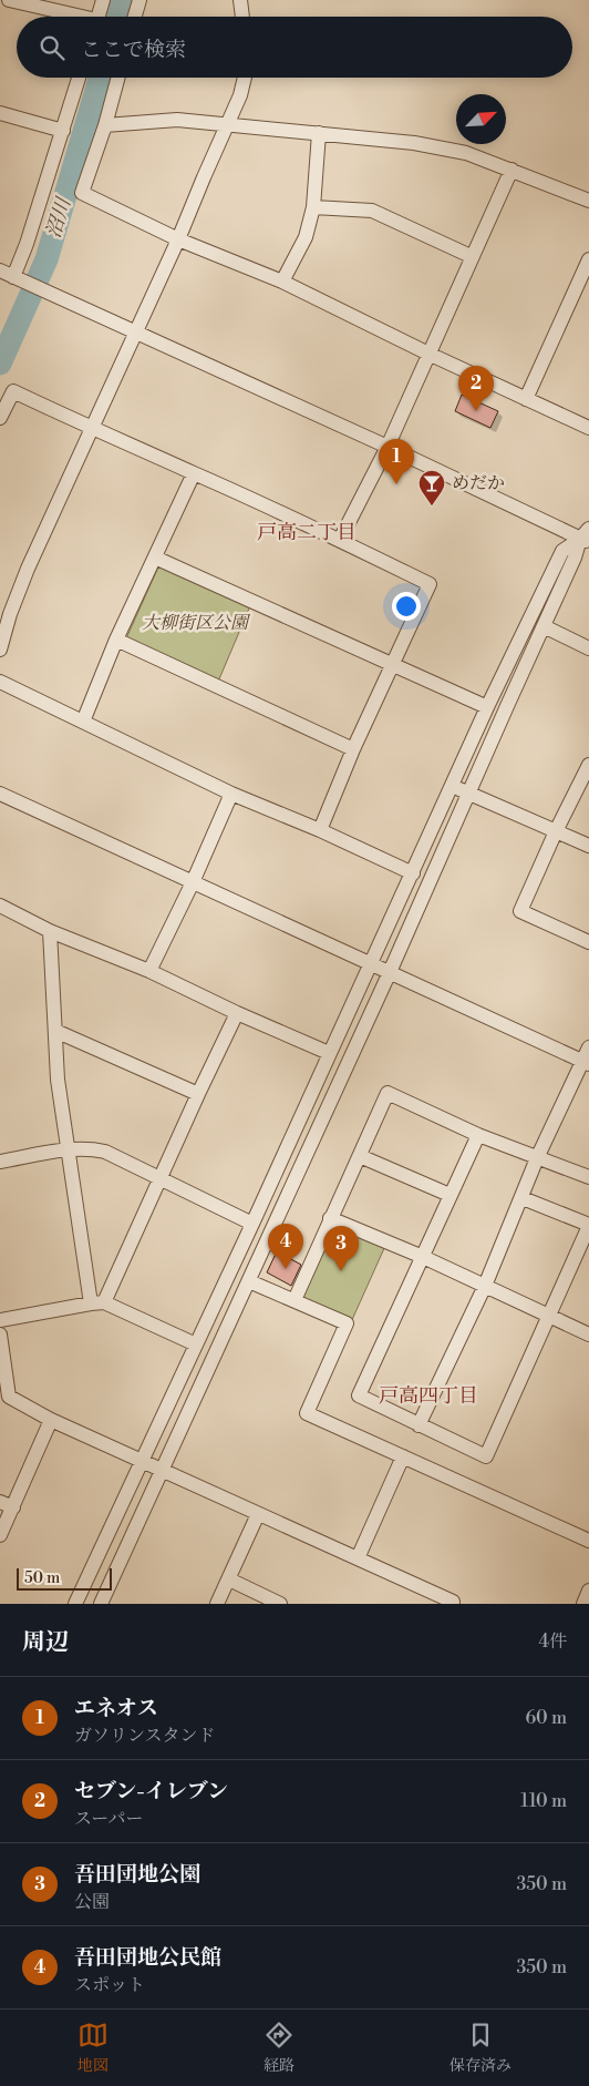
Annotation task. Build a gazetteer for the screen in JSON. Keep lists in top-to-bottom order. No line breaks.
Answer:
{"districts":["戸高二丁目","戸高四丁目"],"water":["沼川"],"parks":["大柳街区公園"],"places":{"bar":["めだか"]},"scale_bar":"50 m","north":"top right","page":{"search":"ここで検索","pins":["2","1","4","3"],"scale":"50 m","heading":["周辺","4件"],"list":[{"mark":"1","name":"エネオス","note":"ガソリンスタンド","value":"60 m"},{"mark":"2","name":"セブン-イレブン","note":"スーパー","value":"110 m"},{"mark":"3","name":"吾田団地公園","note":"公園","value":"350 m"},{"mark":"4","name":"吾田団地公民館","note":"スポット","value":"350 m"}],"nav":["地図","経路","保存済み"]}}
